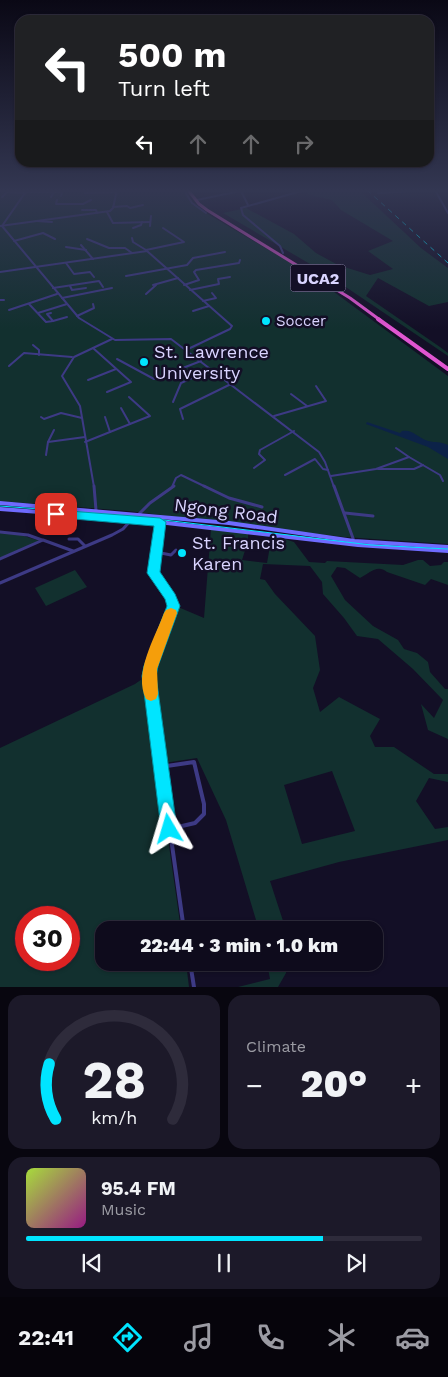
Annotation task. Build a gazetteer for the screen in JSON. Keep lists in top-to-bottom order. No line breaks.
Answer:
{"streets":{"highway":["UCA2"],"main road":["Ngong Road"]},"places":["Soccer","St. Lawrence University","St. Francis Karen"],"page":{"turn":["500 m","Turn left"],"limit":"30","trip":"22:44 · 3 min · 1.0 km","tile":"Climate","heat":["−","20°","+"],"song":["95.4 FM","Music"],"tabs":"22:41","gauge":["28","km/h"]}}
